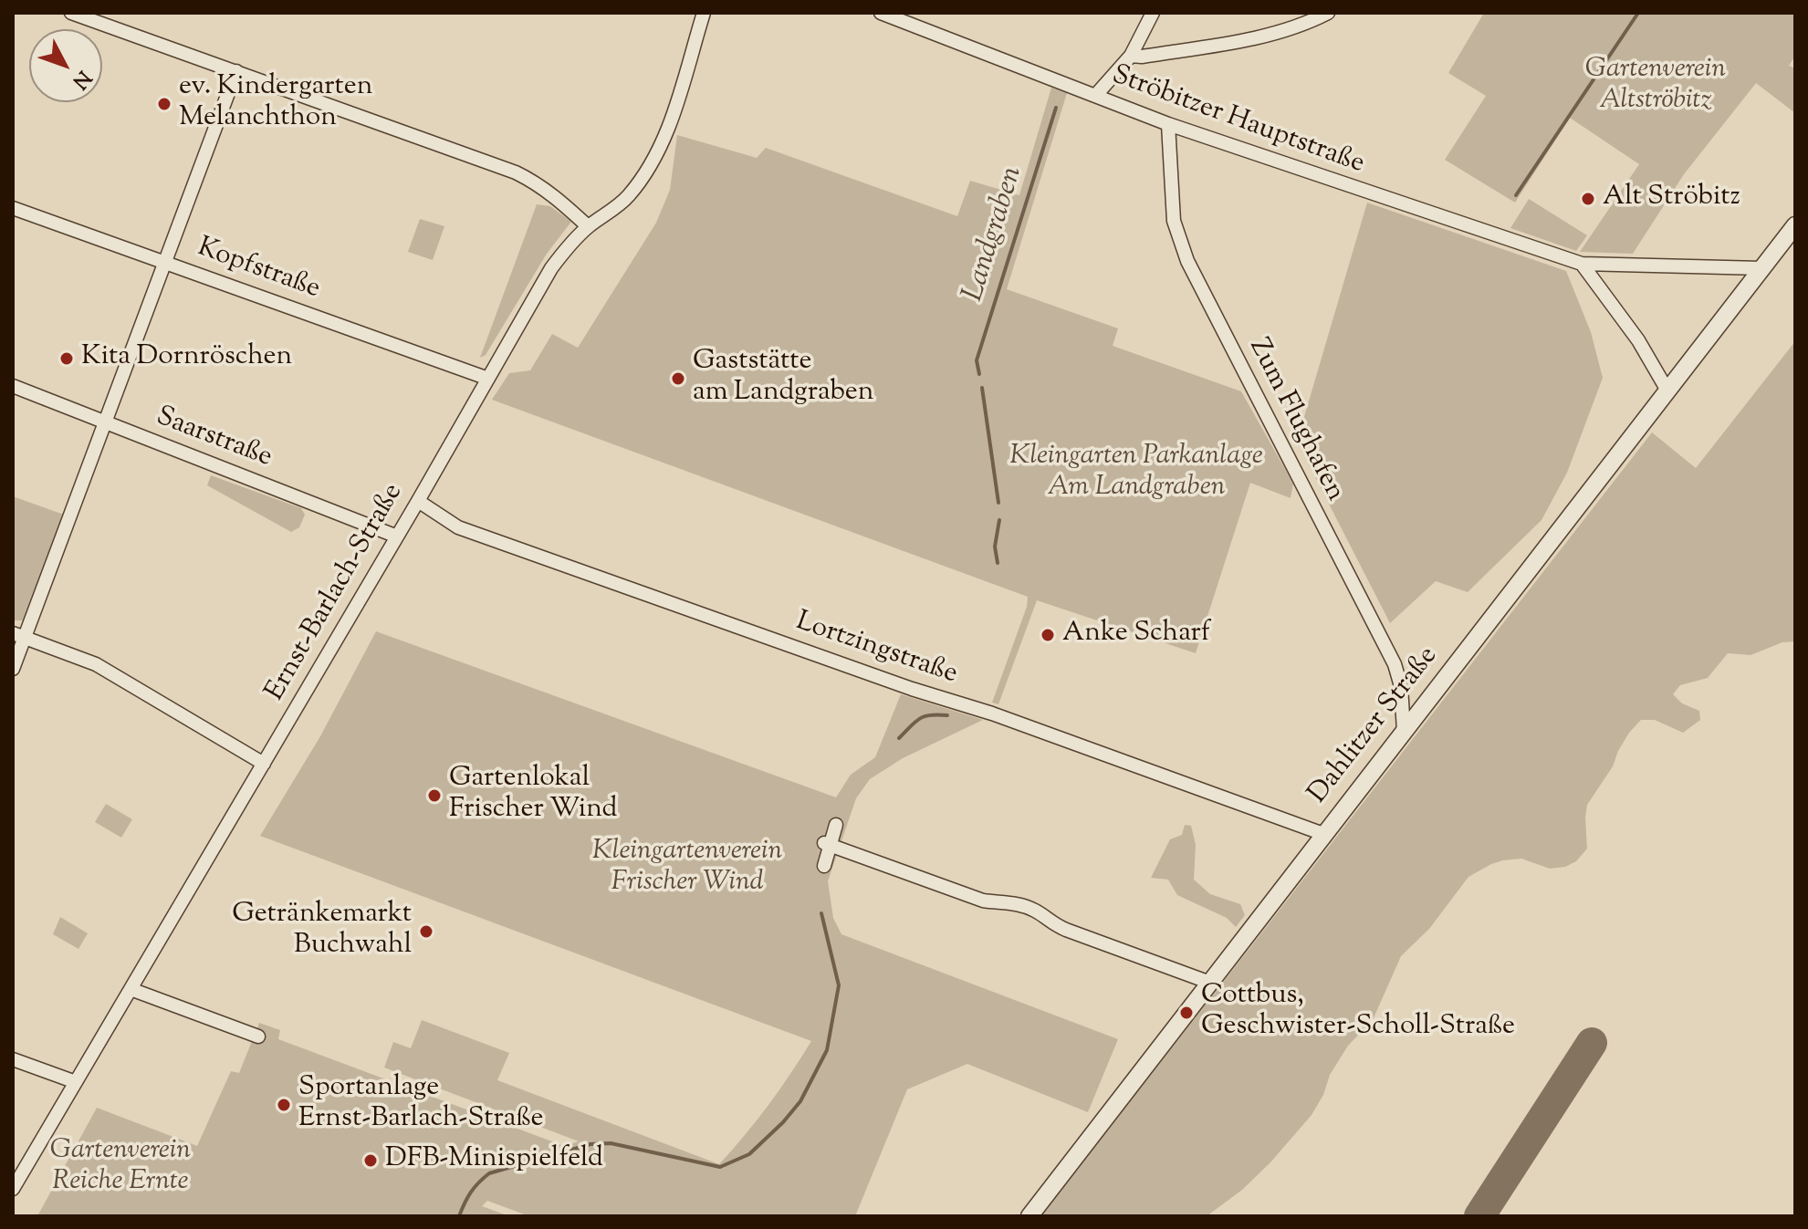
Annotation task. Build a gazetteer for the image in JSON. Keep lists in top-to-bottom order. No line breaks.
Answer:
{"streets":{"street":["Ströbitzer Hauptstraße","Kopfstraße","Zum Flughafen","Saarstraße","Ernst-Barlach-Straße","Lortzingstraße","Dahlitzer Straße"]},"crossings":[["Ströbitzer Hauptstraße","Zum Flughafen"],["Ströbitzer Hauptstraße","Dahlitzer Straße"],["Kopfstraße","Ernst-Barlach-Straße"],["Zum Flughafen","Dahlitzer Straße"],["Saarstraße","Ernst-Barlach-Straße"],["Ernst-Barlach-Straße","Lortzingstraße"],["Lortzingstraße","Dahlitzer Straße"]],"water":["Landgraben"],"parks":["Gartenverein Altströbitz","Kleingarten Parkanlage Am Landgraben","Kleingartenverein Frischer Wind","Gartenverein Reiche Ernte"],"places":["ev. Kindergarten Melanchthon","Alt Ströbitz","Kita Dornröschen","Gaststätte am Landgraben","Anke Scharf","Gartenlokal Frischer Wind","Getränkemarkt Buchwahl","Cottbus, Geschwister-Scholl-Straße","Sportanlage Ernst-Barlach-Straße","DFB-Minispielfeld"],"north":"bottom right"}
